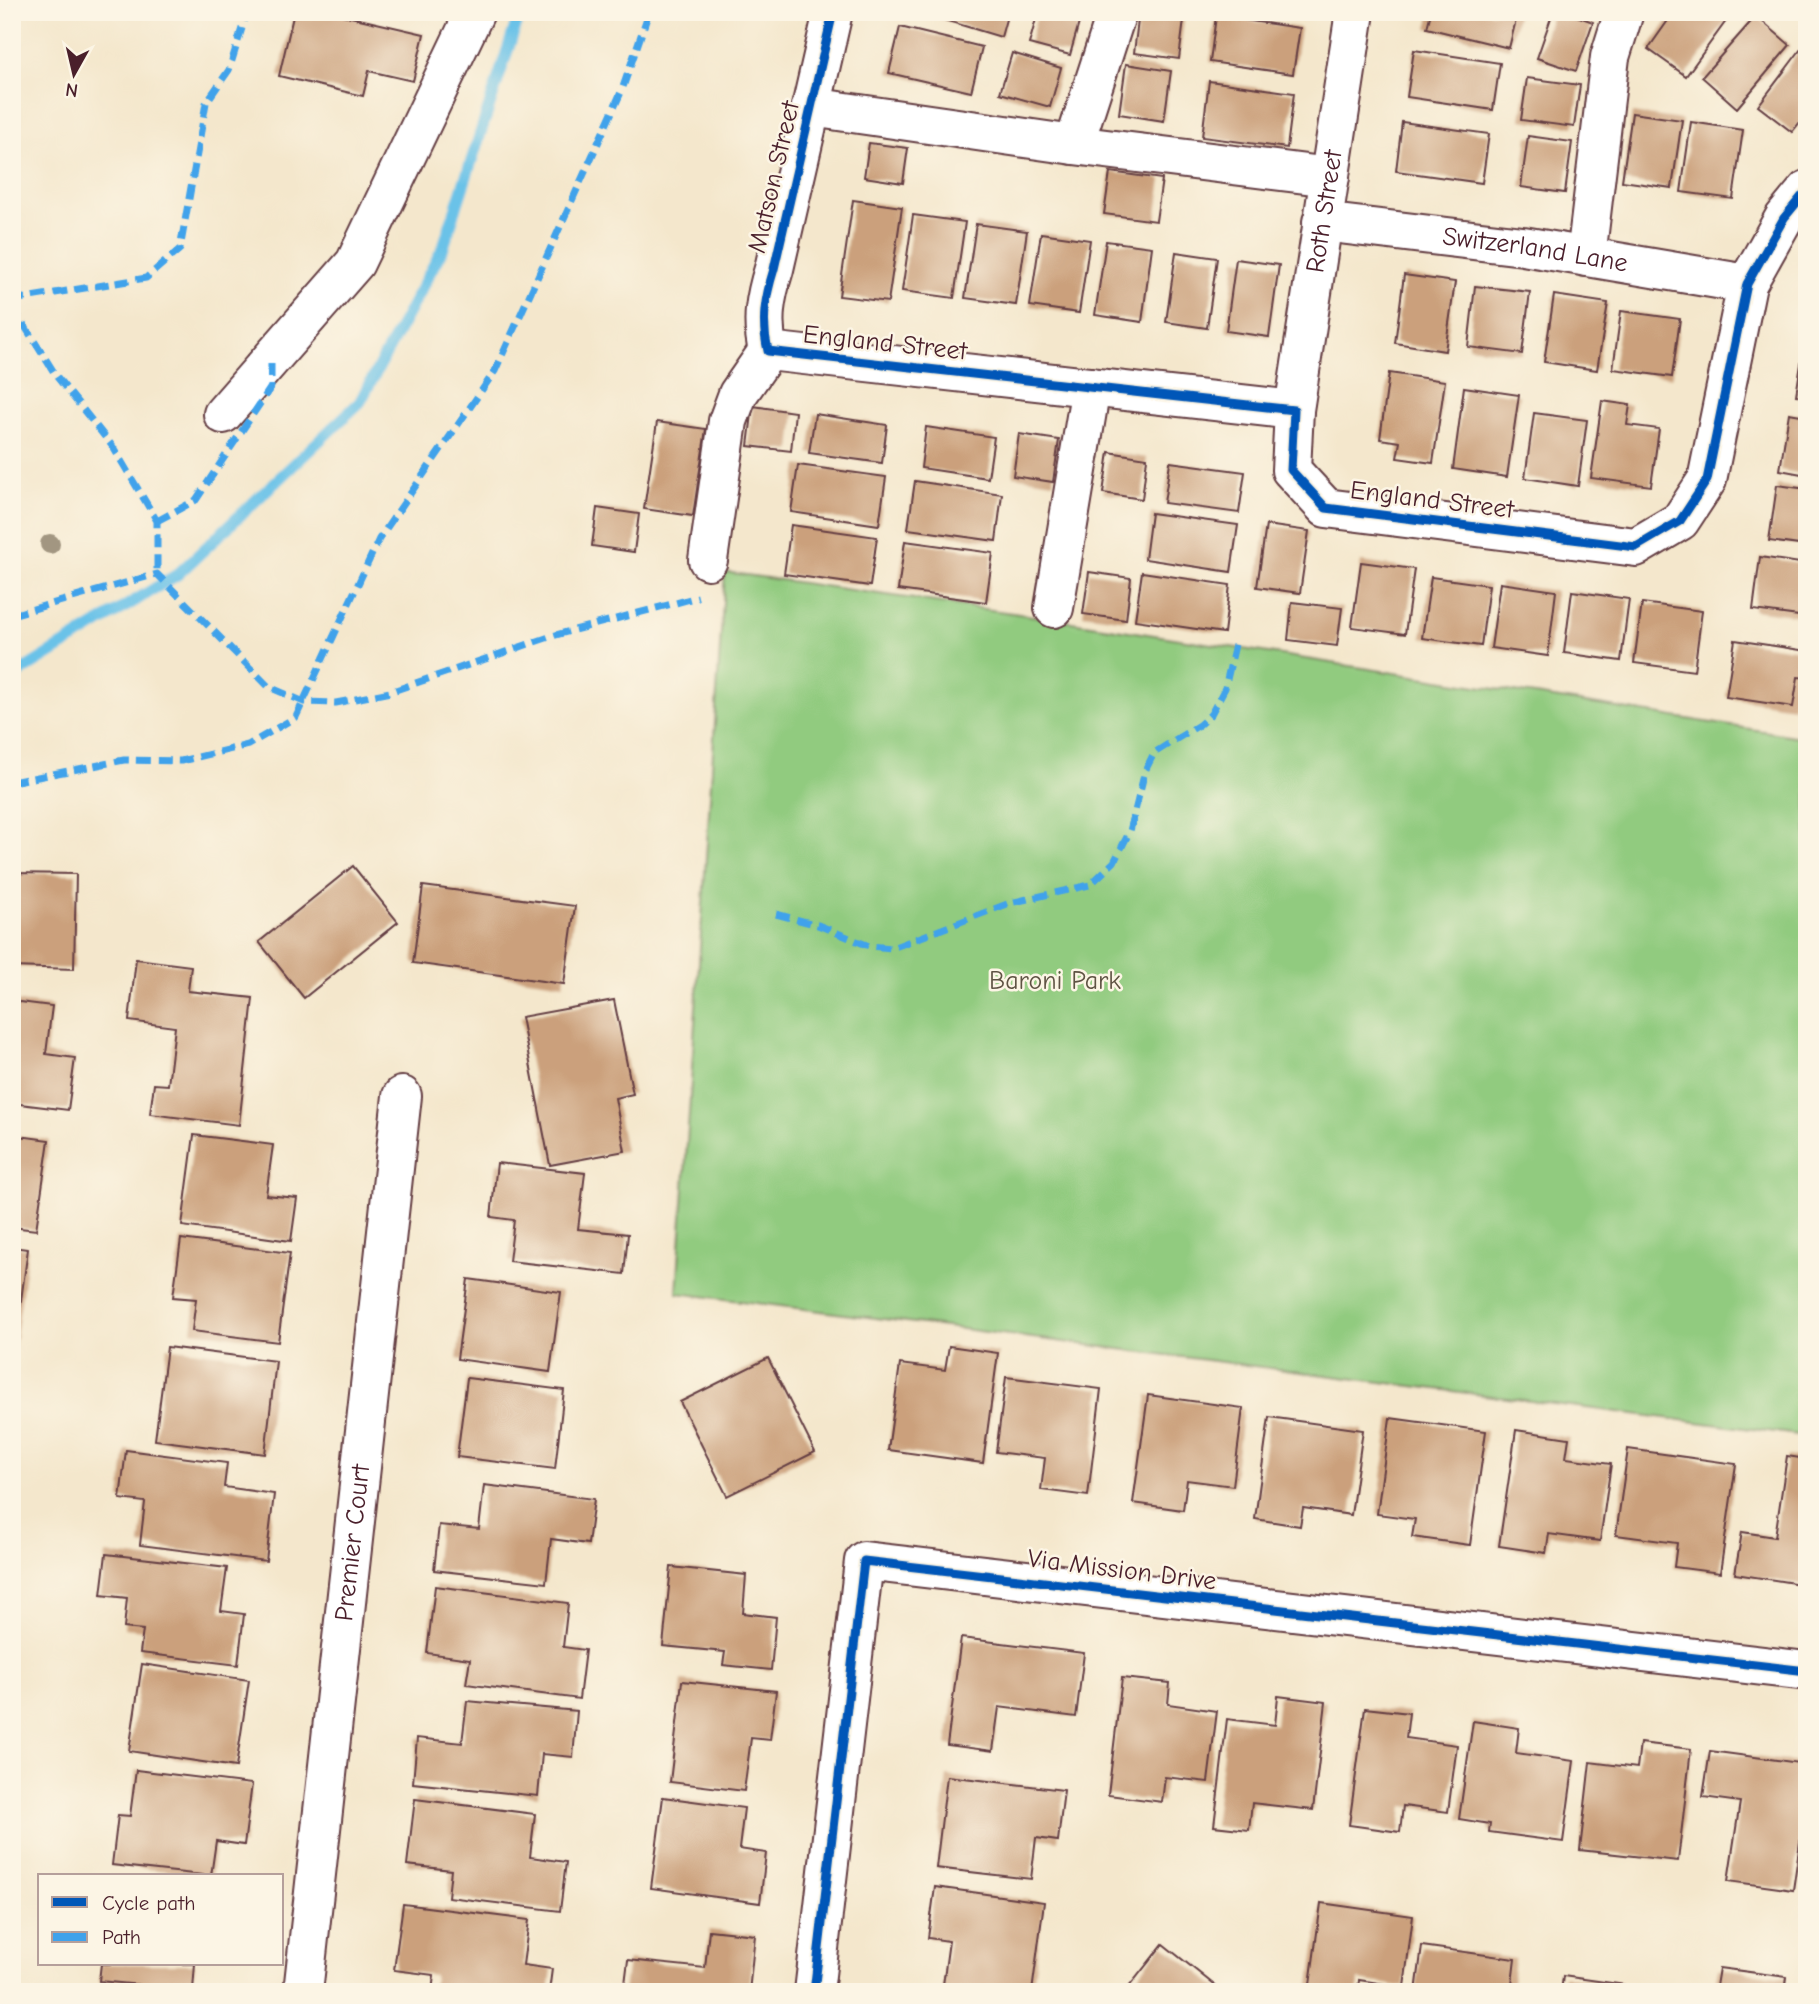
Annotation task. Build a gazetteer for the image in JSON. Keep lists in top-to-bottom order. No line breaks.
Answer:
{"streets":{"street":["Matson Street","Roth Street","Switzerland Lane","England Street","Premier Court","Via Mission Drive"]},"crossings":[["Matson Street","England Street"],["Roth Street","Switzerland Lane"],["Roth Street","England Street"],["Switzerland Lane","England Street"]],"parks":["Baroni Park"],"legend":["Cycle path","Path"],"north":"bottom"}
